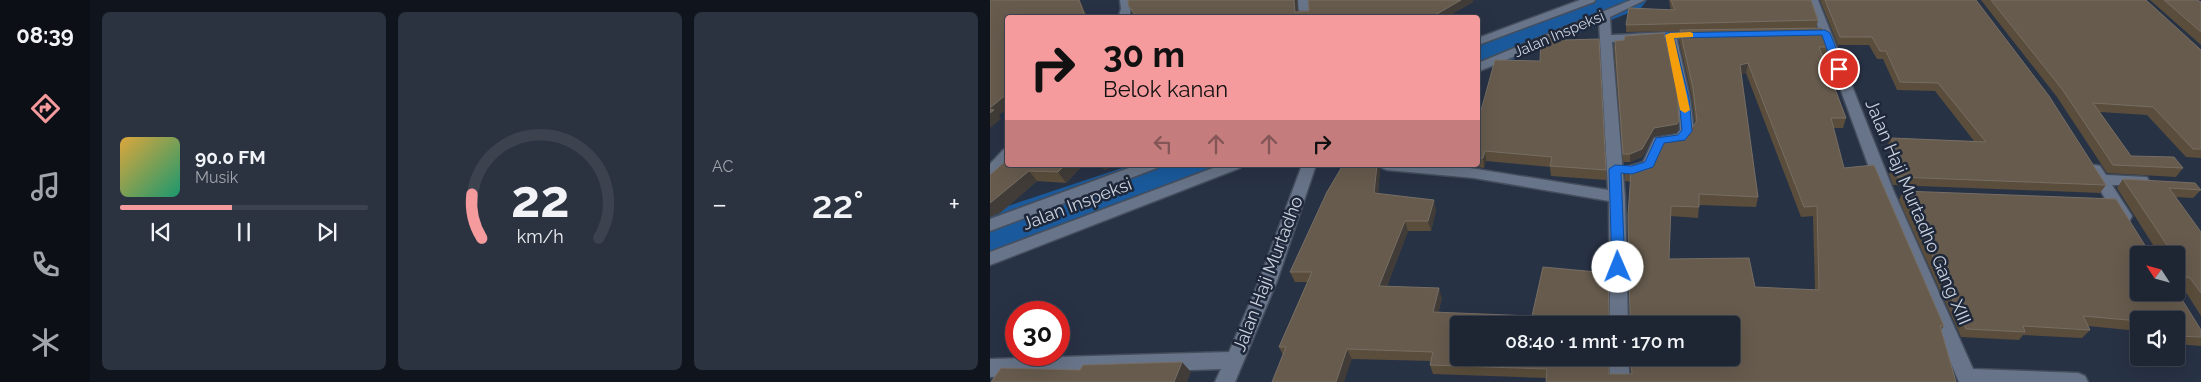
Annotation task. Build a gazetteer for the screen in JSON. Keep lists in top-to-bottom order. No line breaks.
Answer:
{"streets":{"street":["Jalan Inspeksi","Jalan Haji Murtadho Gang XIII","Jalan Haji Murtadho"]},"north":"top left","page":{"tabs":"08:39","tile":"AC","turn":["30 m","Belok kanan"],"song":["90.0 FM","Musik"],"heat":["−","22°","+"],"limit":"30","trip":"08:40 · 1 mnt · 170 m","gauge":["22","km/h"]}}
